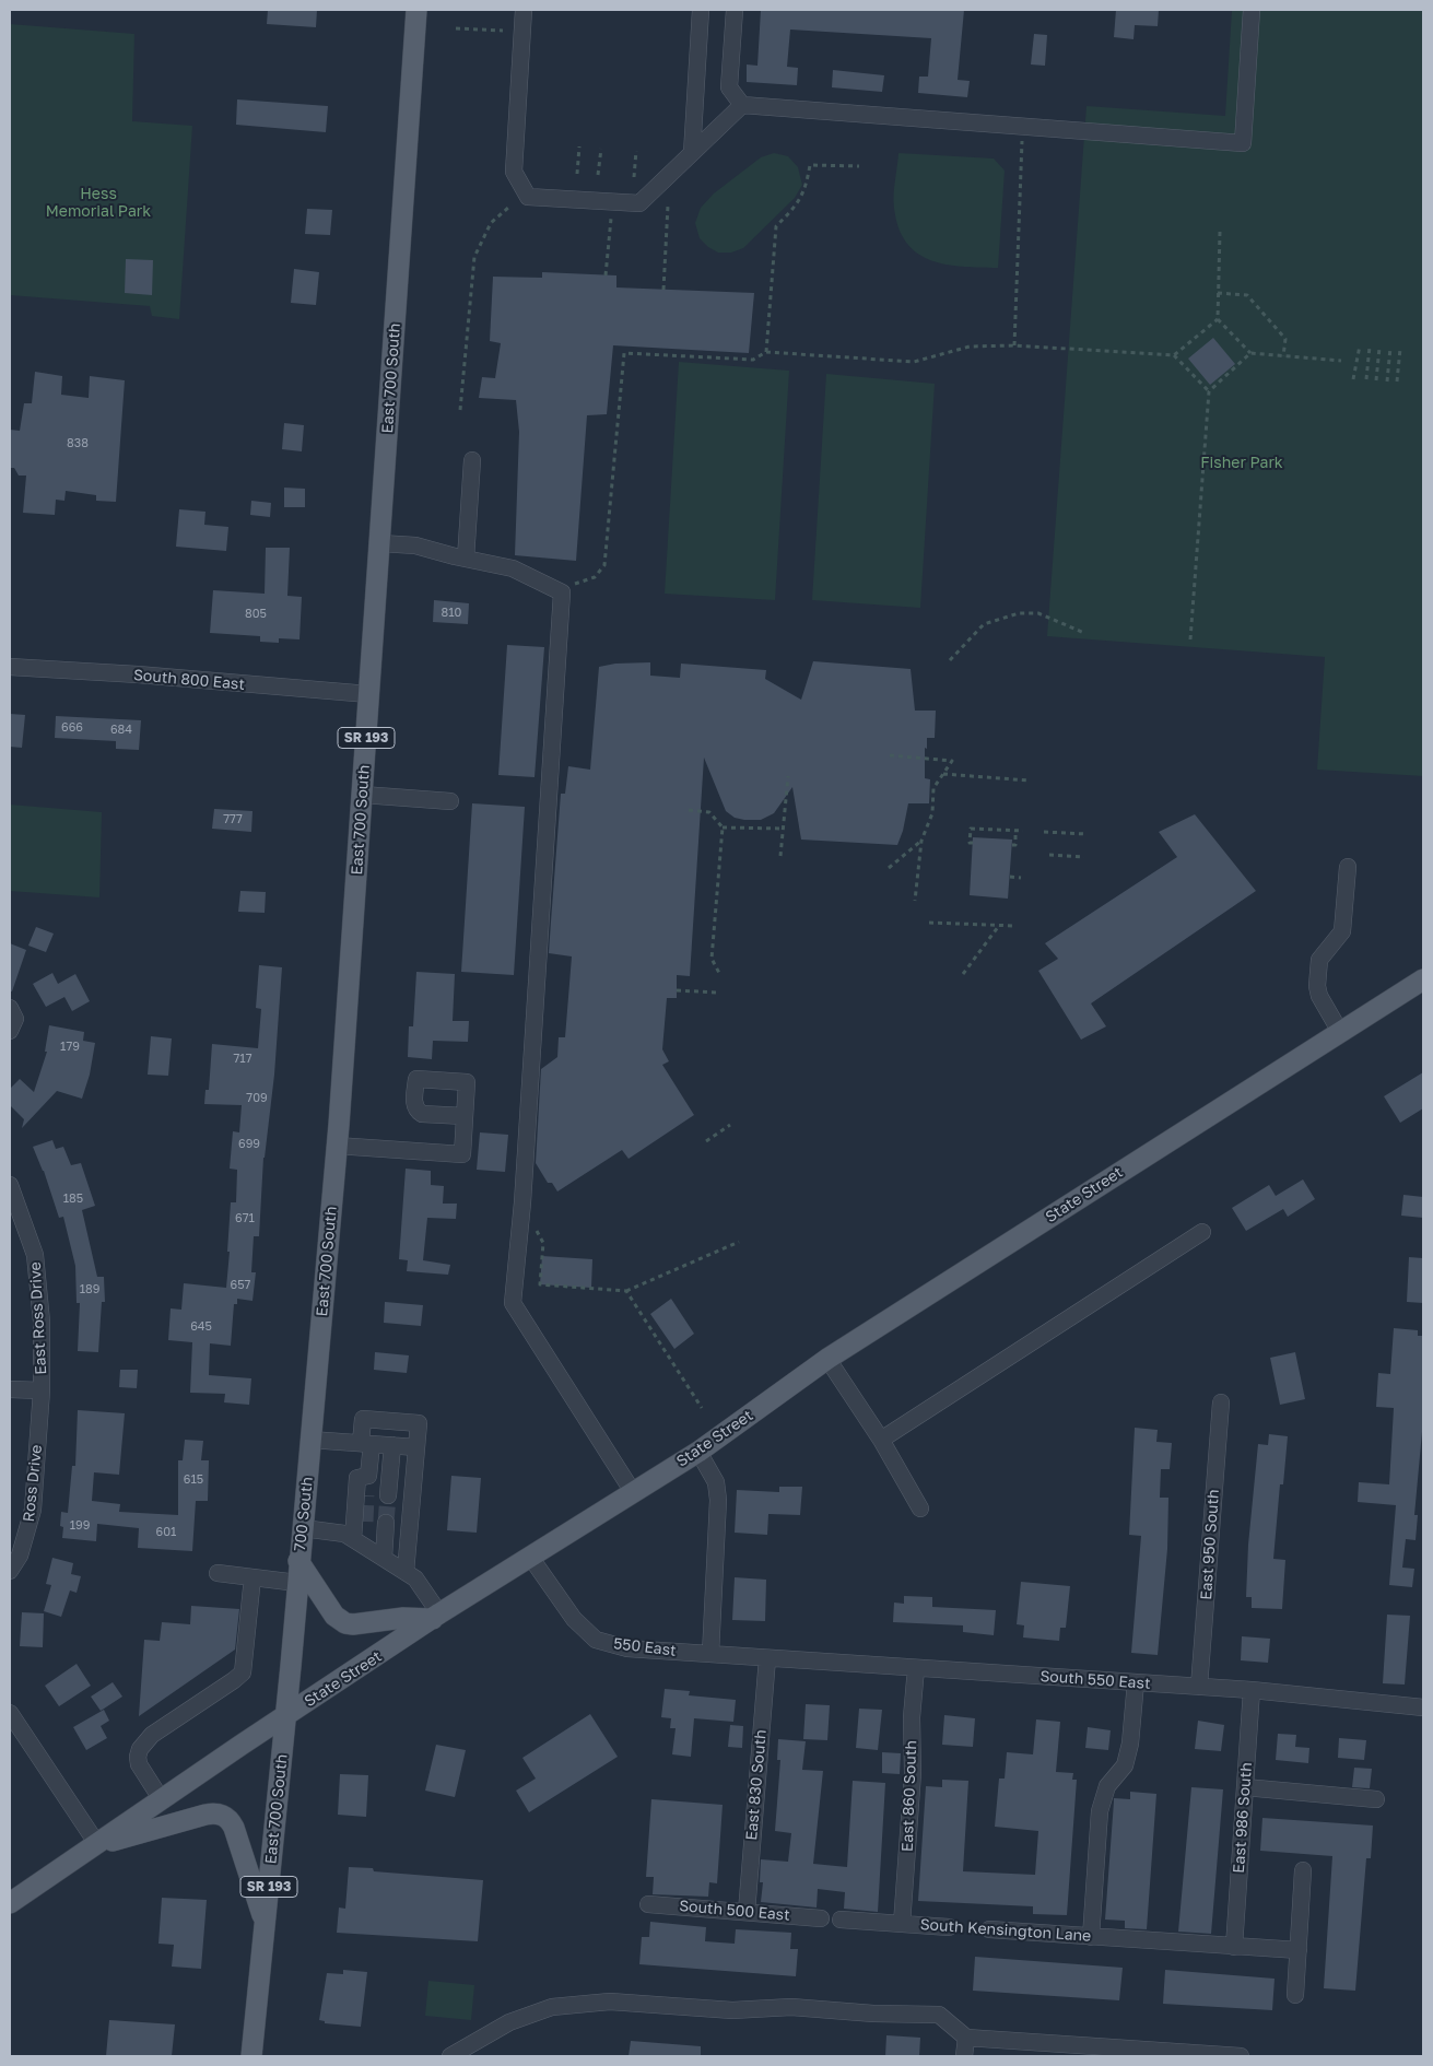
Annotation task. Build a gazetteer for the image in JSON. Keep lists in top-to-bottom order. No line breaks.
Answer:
{"streets":{"main road":["East 700 South","SR 193","State Street","700 South"],"street":["South 800 East","East Ross Drive","Ross Drive","East 950 South","550 East","South 550 East","East 830 South","East 860 South","East 986 South","South 500 East","South Kensington Lane"]},"crossings":[["East 700 South","South 800 East"],["East 700 South","State Street"],["East 700 South","700 South"],["State Street","550 East"],["East Ross Drive","Ross Drive"],["East 950 South","South 550 East"],["550 East","South 550 East"],["550 East","East 830 South"],["South 550 East","East 830 South"],["South 550 East","East 860 South"],["South 550 East","East 986 South"],["East 830 South","South 500 East"],["East 860 South","South Kensington Lane"],["East 986 South","South Kensington Lane"]],"parks":["Hess Memorial Park","Fisher Park"],"house_numbers":["838","810","805","666","684","777","179","717","709","699","185","671","657","189","645","615","199","601"]}
